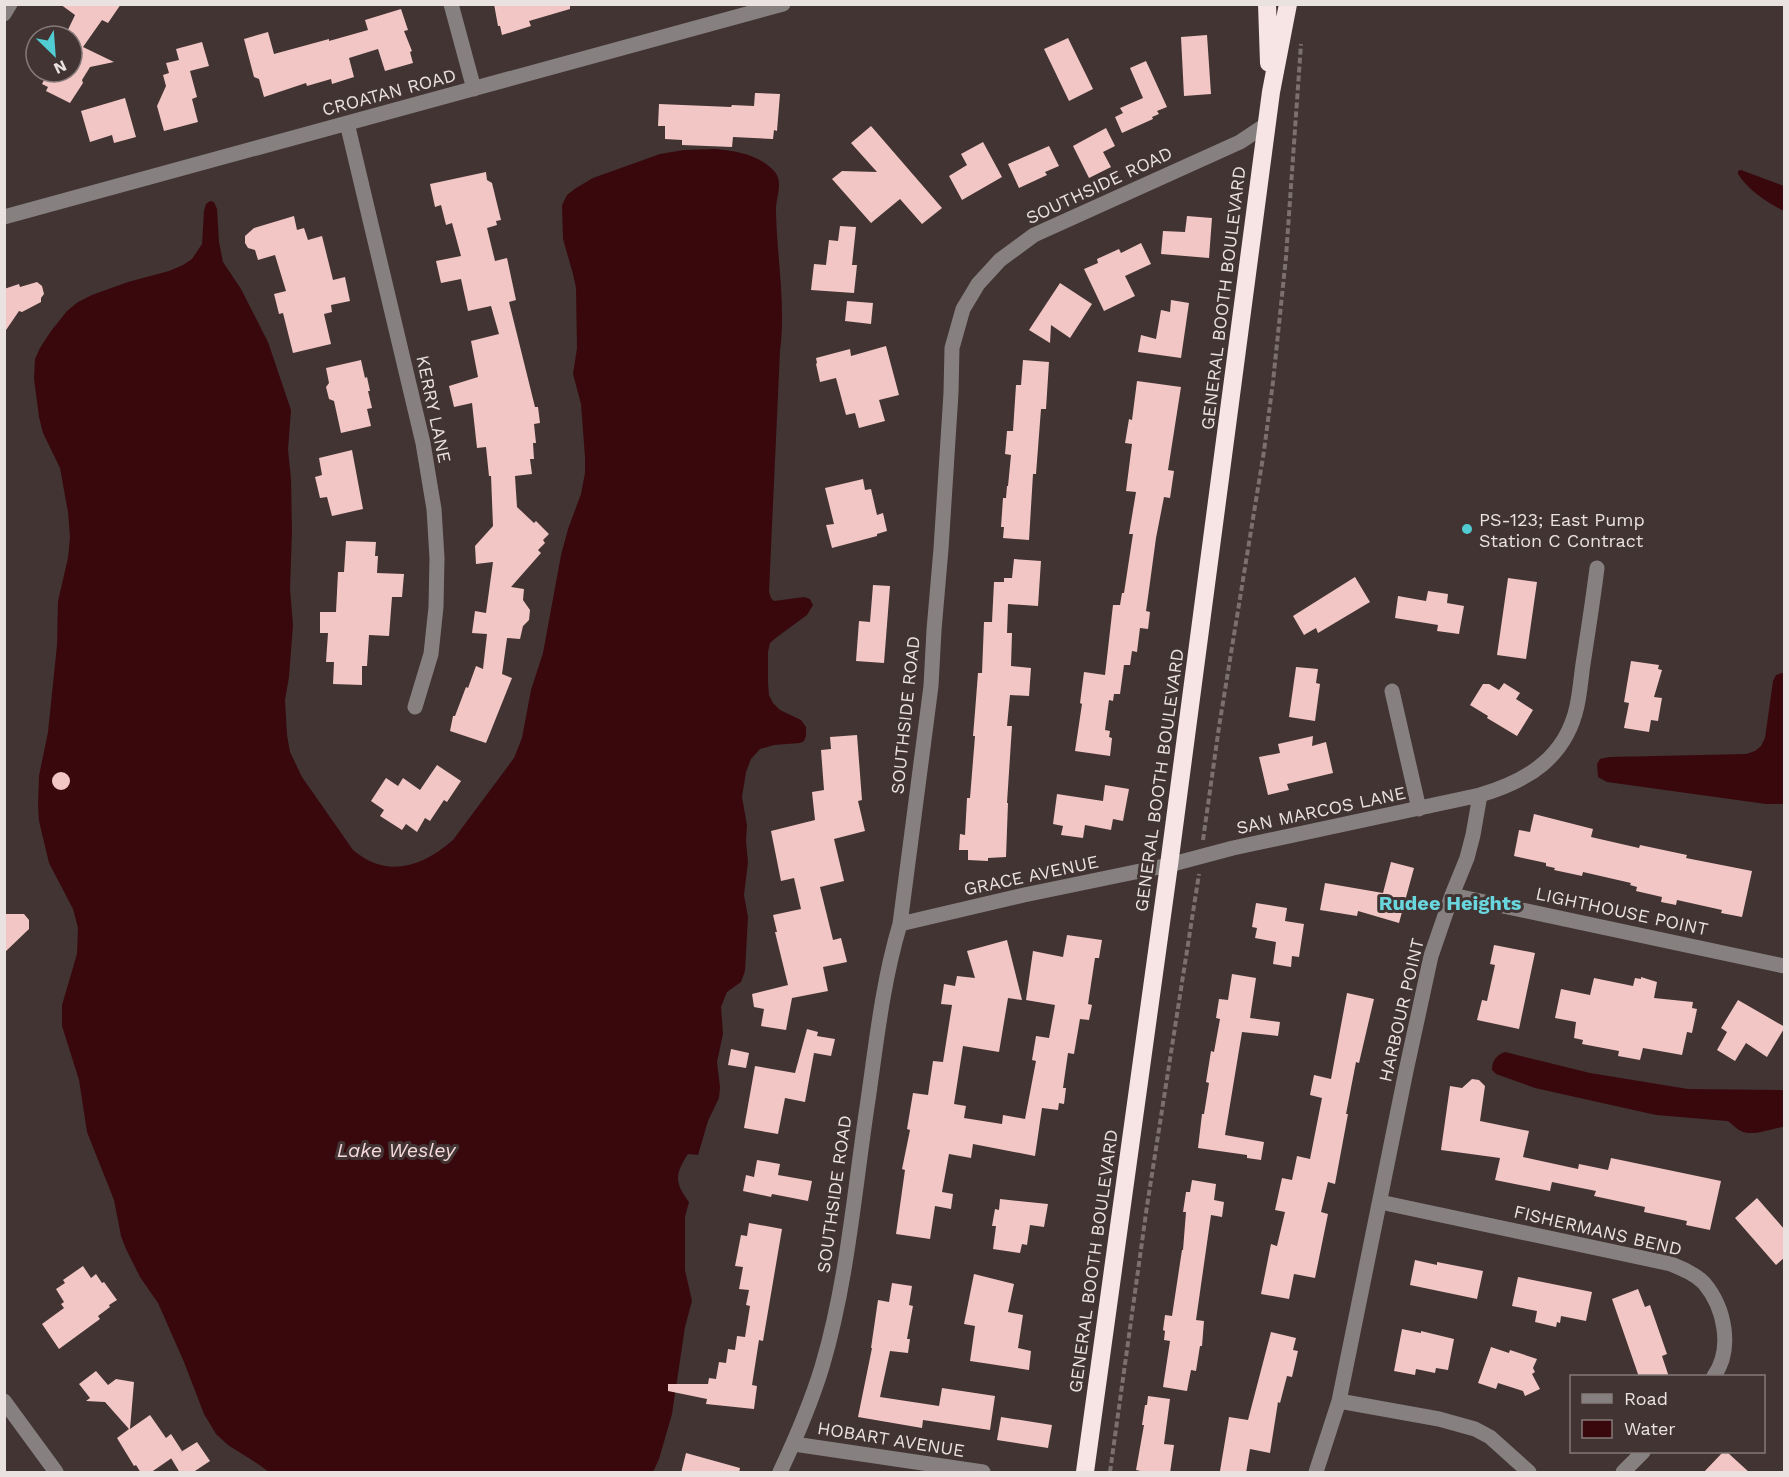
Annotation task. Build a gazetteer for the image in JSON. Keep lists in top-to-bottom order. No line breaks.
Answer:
{"streets":{"highway":["GENERAL BOOTH BOULEVARD"],"street":["CROATAN ROAD","SOUTHSIDE ROAD","KERRY LANE","SAN MARCOS LANE","GRACE AVENUE","LIGHTHOUSE POINT","HARBOUR POINT","FISHERMANS BEND","HOBART AVENUE"]},"crossings":[["CROATAN ROAD","KERRY LANE"],["SOUTHSIDE ROAD","GENERAL BOOTH BOULEVARD"],["SOUTHSIDE ROAD","GRACE AVENUE"],["SOUTHSIDE ROAD","HOBART AVENUE"],["GENERAL BOOTH BOULEVARD","SAN MARCOS LANE"],["GENERAL BOOTH BOULEVARD","GRACE AVENUE"],["SAN MARCOS LANE","GRACE AVENUE"],["SAN MARCOS LANE","HARBOUR POINT"],["LIGHTHOUSE POINT","HARBOUR POINT"],["HARBOUR POINT","FISHERMANS BEND"]],"districts":["Rudee Heights"],"water":["Lake Wesley"],"places":["PS-123; East Pump Station C Contract"],"legend":["Road","Water"],"north":"bottom right"}
